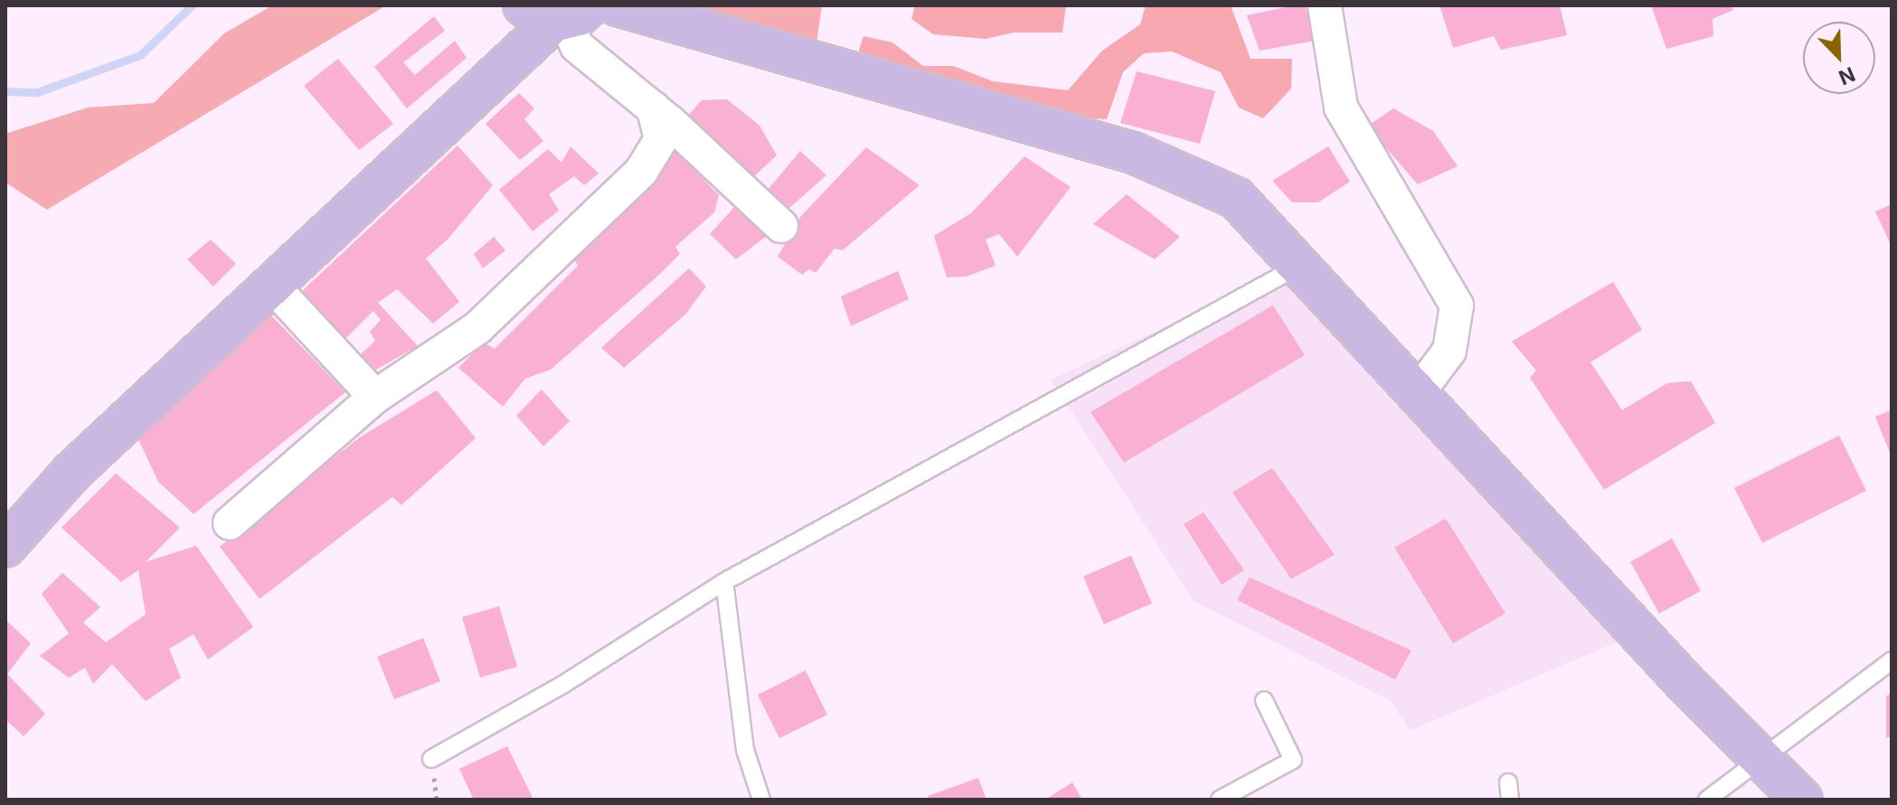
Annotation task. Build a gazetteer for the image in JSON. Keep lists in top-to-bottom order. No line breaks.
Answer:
{"north":"bottom right"}
